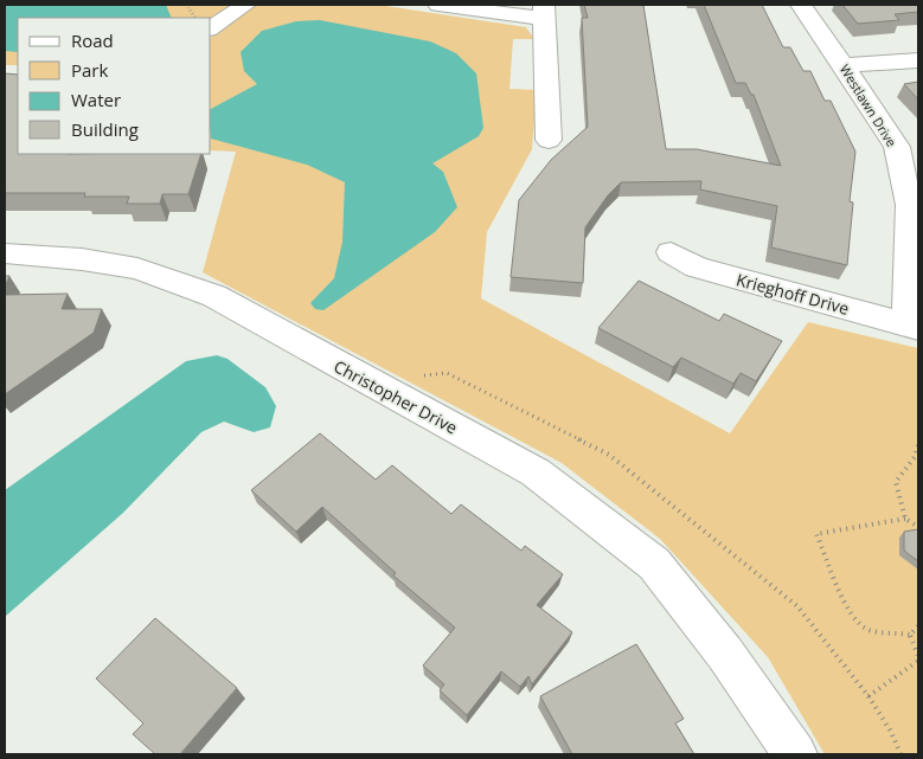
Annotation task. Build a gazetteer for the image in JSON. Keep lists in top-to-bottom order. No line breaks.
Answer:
{"streets":{"street":["Westlawn Drive","Krieghoff Drive","Christopher Drive"]},"crossings":[["Westlawn Drive","Krieghoff Drive"]],"legend":["Road","Park","Water","Building"]}
